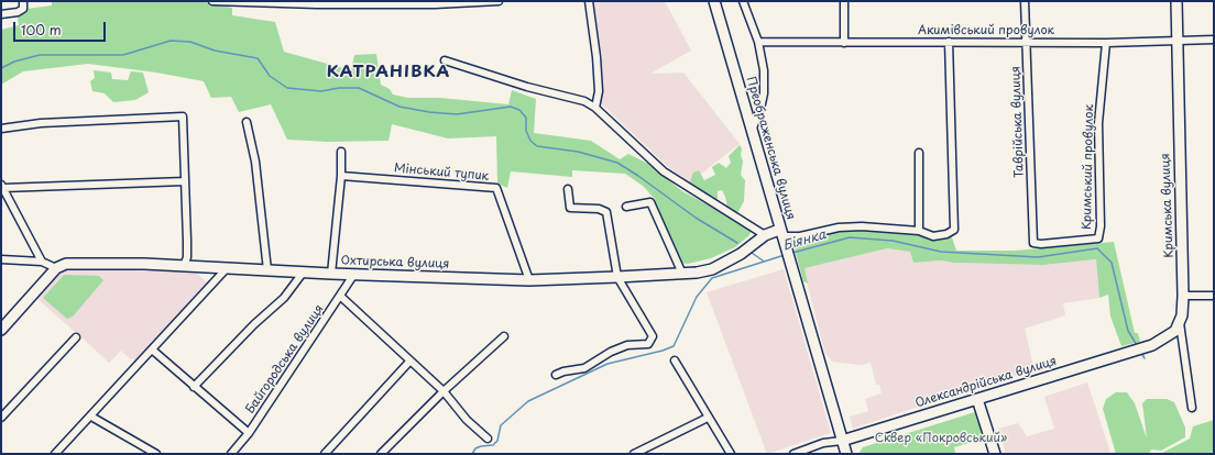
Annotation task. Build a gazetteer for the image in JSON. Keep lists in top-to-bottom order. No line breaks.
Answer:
{"streets":{"street":["Акимівський провулок","Таврійська вулиця","Преображенська вулиця","Кримський провулок","Мінський тупик","Кримська вулиця","Охтирська вулиця","Байгородська вулиця","Олександрійська вулиця"]},"crossings":[["Акимівський провулок","Таврійська вулиця"],["Акимівський провулок","Кримський провулок"],["Акимівський провулок","Кримська вулиця"],["Таврійська вулиця","Кримський провулок"],["Преображенська вулиця","Охтирська вулиця"],["Преображенська вулиця","Олександрійська вулиця"],["Мінський тупик","Охтирська вулиця"],["Кримська вулиця","Олександрійська вулиця"],["Охтирська вулиця","Байгородська вулиця"]],"districts":["КАТРАНІВКА"],"water":["Біянка"],"parks":["Сквер «Покровський»"],"scale_bar":"100 m"}
